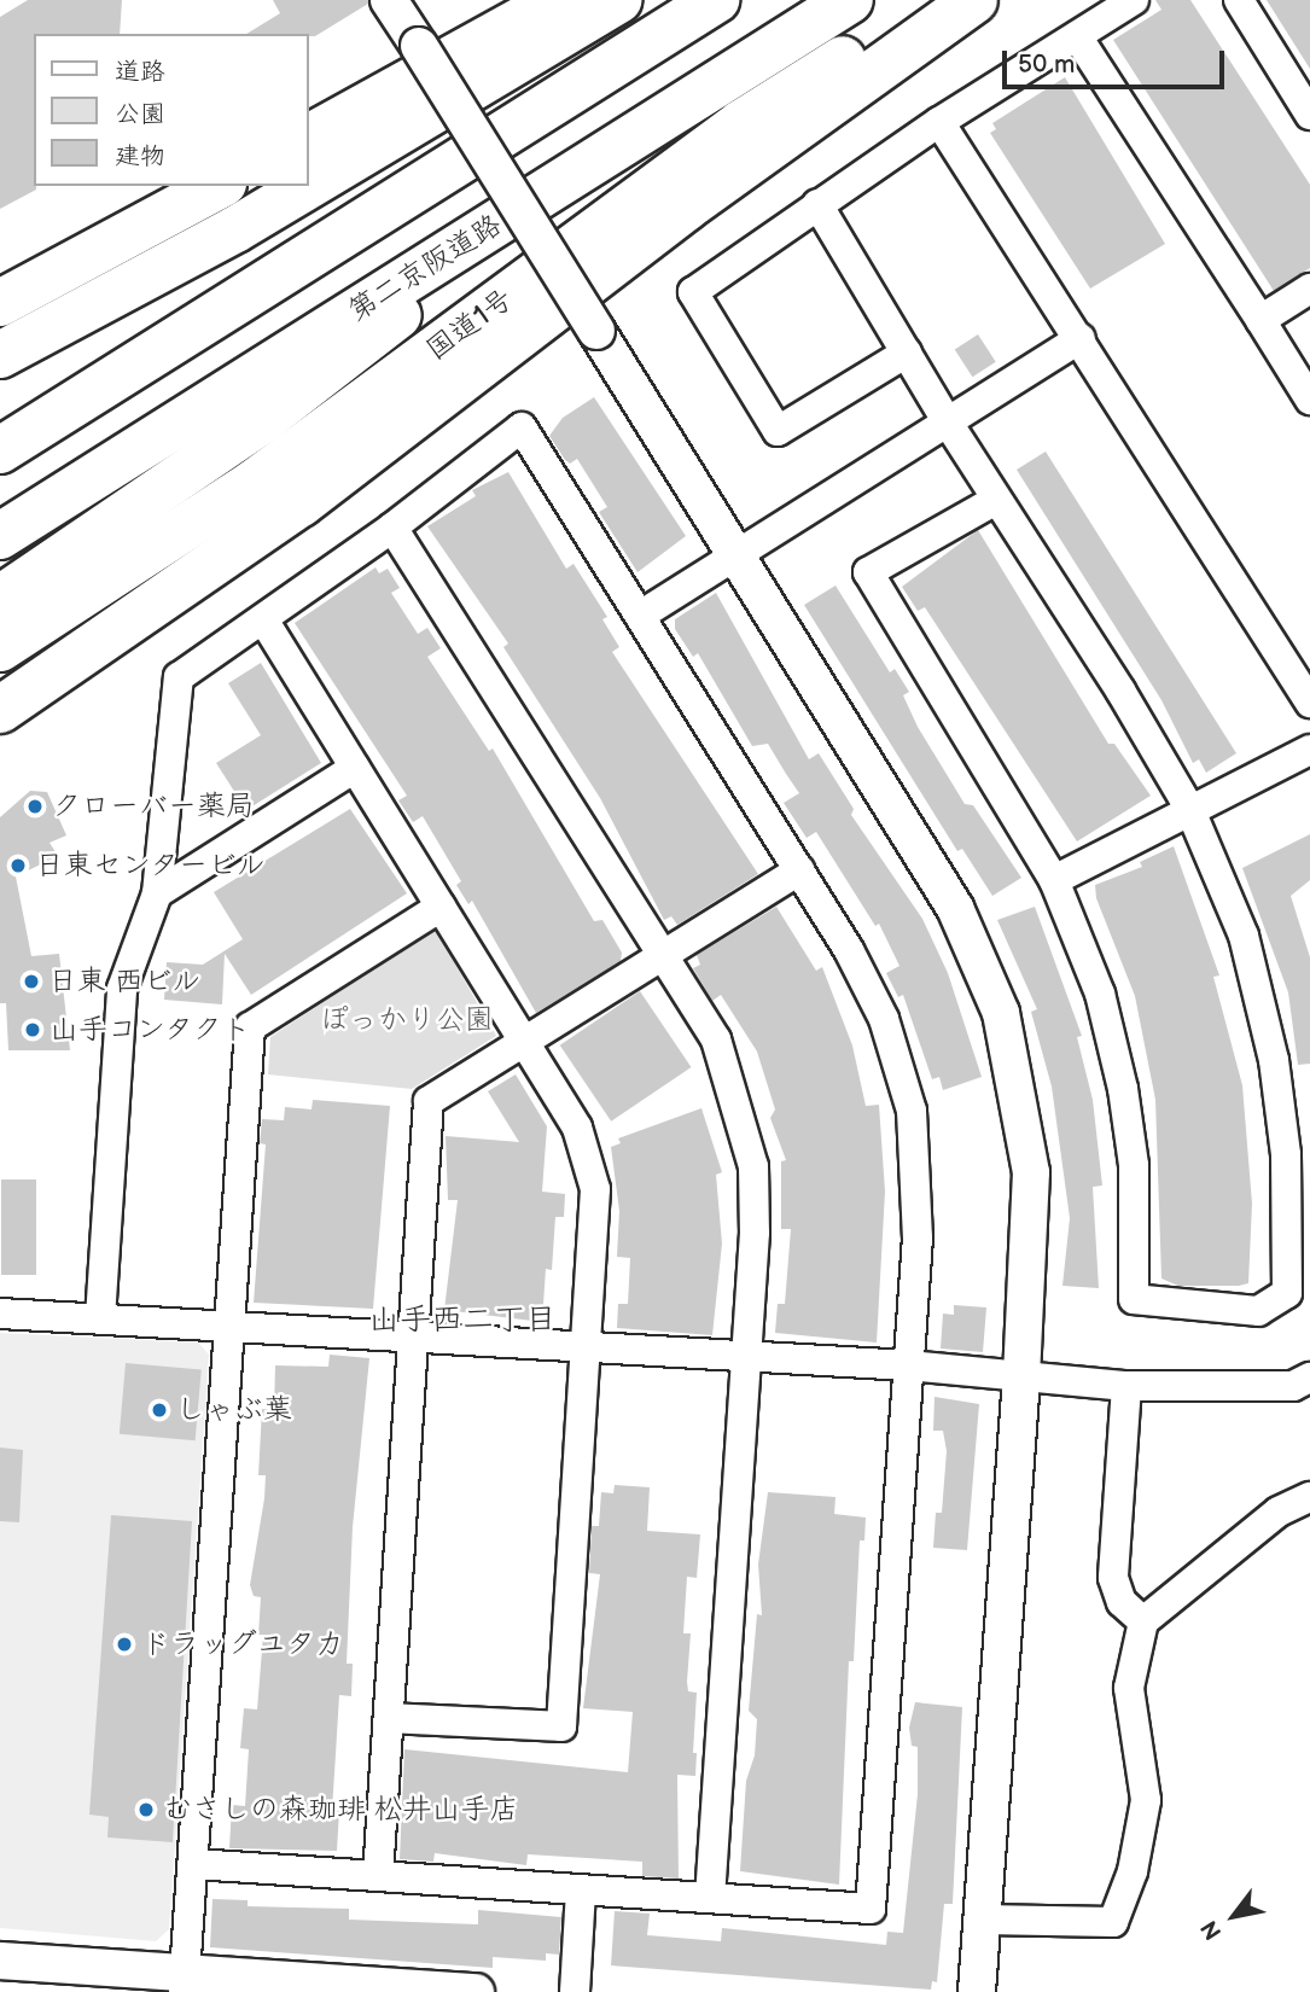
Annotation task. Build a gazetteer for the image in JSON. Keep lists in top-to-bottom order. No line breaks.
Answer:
{"streets":{"highway":["第二京阪道路","国道1号"]},"districts":["山手西二丁目"],"parks":["ぽっかり公園"],"places":["クローバー薬局","日東センタービル","日東 西ビル","山手コンタクト","しゃぶ葉","ドラッグユタカ","むさしの森珈琲 松井山手店"],"legend":["道路","公園","建物"],"scale_bar":"50 m","north":"bottom left"}
